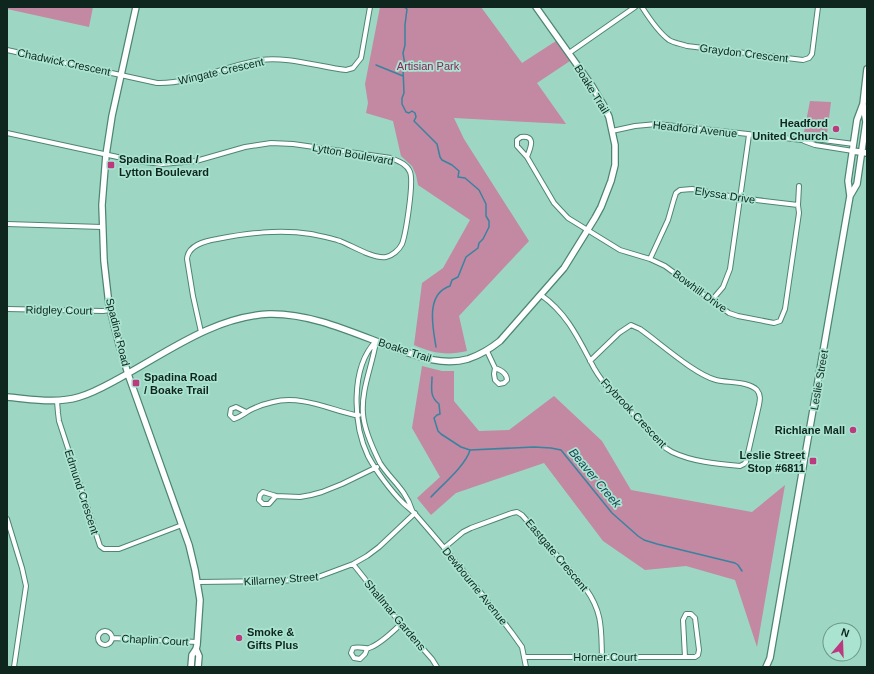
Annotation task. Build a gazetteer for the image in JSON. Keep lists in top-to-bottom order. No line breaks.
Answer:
{"streets":{"street":["Graydon Crescent","Chadwick Crescent","Wingate Crescent","Boake Trail","Headford Avenue","Lytton Boulevard","Elyssa Drive","Bowhill Drive","Ridgley Court","Spadina Road","Leslie Street","Frybrook Crescent","Edmund Crescent","Eastgate Crescent","Killarney Street","Dewbourne Avenue","Shallmar Gardens","Chaplin Court","Horner Court"]},"crossings":[["Chadwick Crescent","Wingate Crescent"],["Chadwick Crescent","Spadina Road"],["Wingate Crescent","Spadina Road"],["Boake Trail","Headford Avenue"],["Boake Trail","Lytton Boulevard"],["Boake Trail","Bowhill Drive"],["Boake Trail","Spadina Road"],["Boake Trail","Frybrook Crescent"],["Boake Trail","Edmund Crescent"],["Boake Trail","Dewbourne Avenue"],["Headford Avenue","Leslie Street"],["Lytton Boulevard","Spadina Road"],["Elyssa Drive","Bowhill Drive"],["Ridgley Court","Spadina Road"],["Spadina Road","Edmund Crescent"],["Spadina Road","Killarney Street"],["Spadina Road","Chaplin Court"],["Eastgate Crescent","Dewbourne Avenue"],["Eastgate Crescent","Horner Court"],["Killarney Street","Dewbourne Avenue"],["Killarney Street","Shallmar Gardens"],["Dewbourne Avenue","Horner Court"]],"water":["Beaver Creek"],"parks":["Artisian Park"],"places":{"other":["Headford United Church","Richlane Mall","Smoke & Gifts Plus"],"transit":["Spadina Road / Lytton Boulevard","Spadina Road / Boake Trail","Leslie Street Stop #6811"]},"north":"top"}
